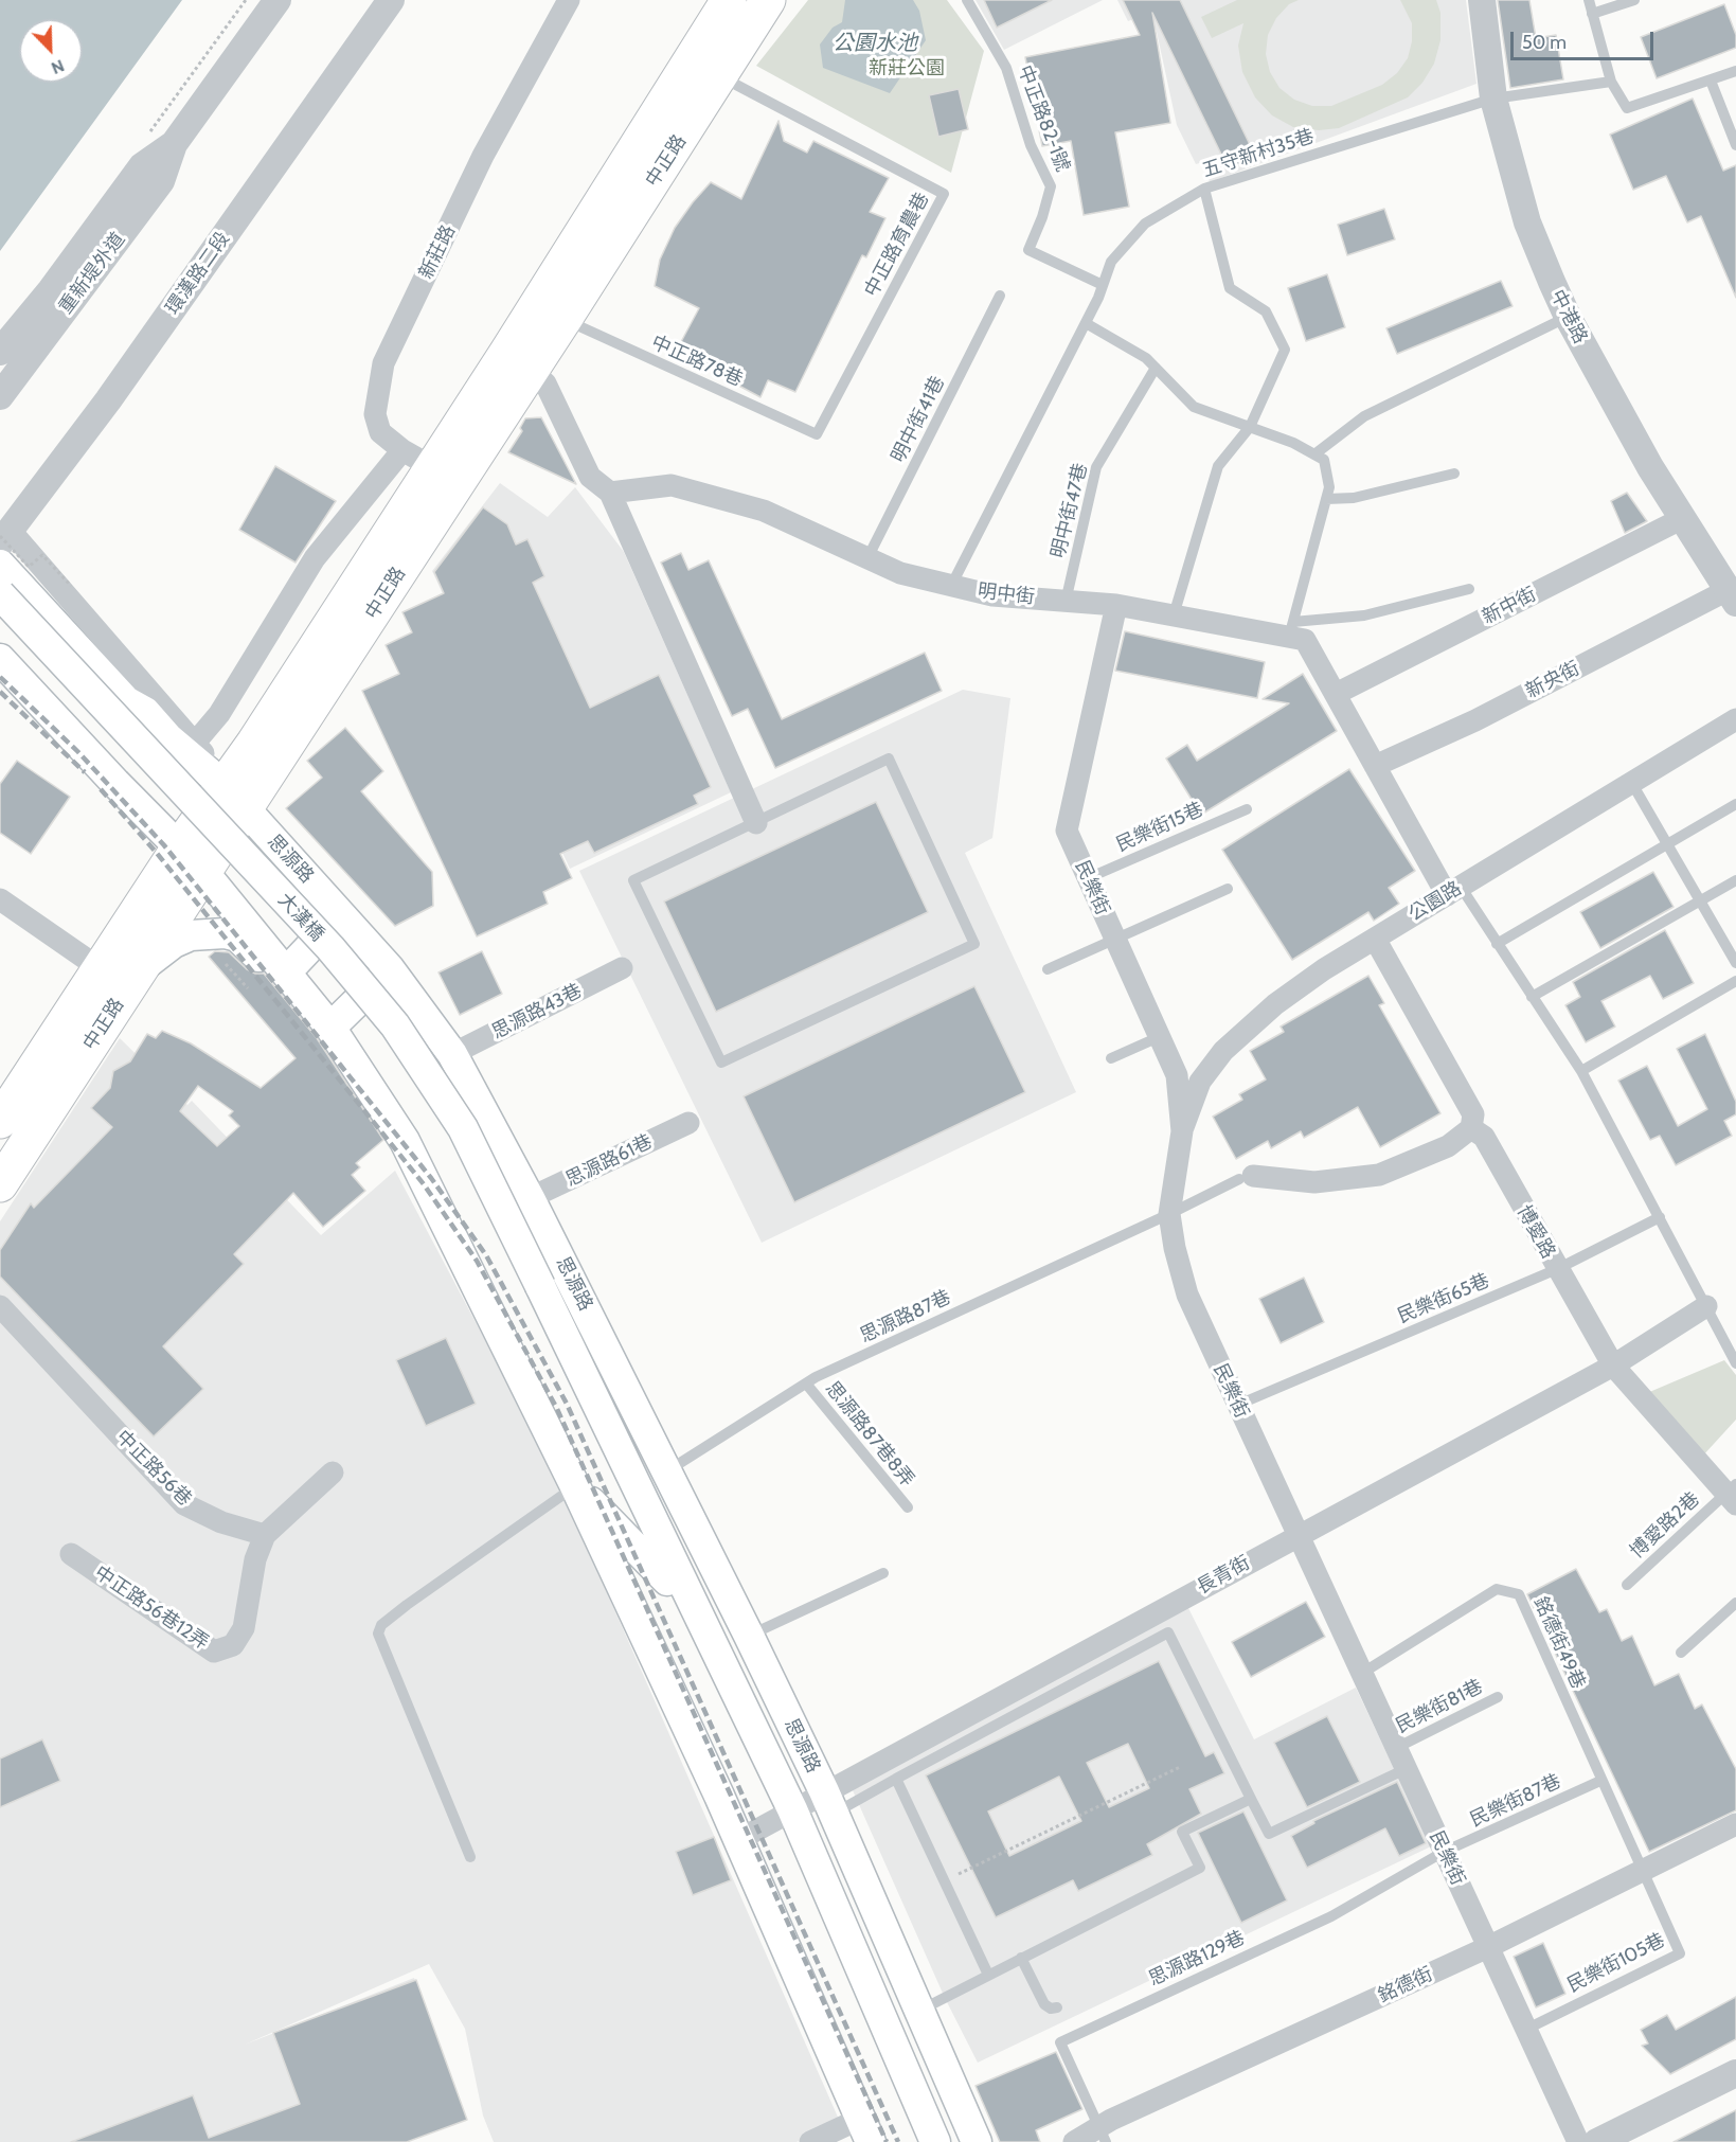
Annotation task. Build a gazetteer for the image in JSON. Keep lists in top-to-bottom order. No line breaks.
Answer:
{"streets":{"main road":["中正路","思源路","大漢橋"],"street":["新莊路","重新堤外道","環漢路二段","中港路","明中街","新中街","新央街","民樂街","公園路","思源路43巷","思源路61巷","博愛路","中正路56巷","長青街","中正路56巷12弄","銘德街"],"lane":["中正路82-1號","五守新村35巷","中正路育農巷","中正路78巷","明中街41巷","明中街47巷","民樂街15巷","民樂街65巷","思源路87巷","思源路87巷8弄","博愛路2巷","銘德街49巷","民樂街81巷","民樂街87巷","思源路129巷","民樂街105巷"]},"crossings":[["中正路82-1號","五守新村35巷"],["五守新村35巷","中港路"],["五守新村35巷","明中街"],["中正路","中正路育農巷"],["中正路","新莊路"],["中正路","中正路78巷"],["中正路","思源路"],["中正路育農巷","中正路78巷"],["中港路","新中街"],["中港路","新央街"],["明中街41巷","明中街"],["明中街47巷","明中街"],["明中街","新中街"],["明中街","新央街"],["明中街","民樂街"],["明中街","公園路"],["民樂街15巷","民樂街"],["思源路","大漢橋"],["思源路","思源路43巷"],["思源路","思源路61巷"],["思源路","思源路87巷"],["思源路","長青街"],["民樂街","公園路"],["民樂街","民樂街65巷"],["民樂街","思源路87巷"],["民樂街","長青街"],["民樂街","銘德街49巷"],["民樂街","民樂街81巷"],["民樂街","民樂街87巷"],["民樂街","思源路129巷"],["民樂街","民樂街105巷"],["民樂街","銘德街"],["公園路","博愛路"],["博愛路","民樂街65巷"],["博愛路","博愛路2巷"],["博愛路","長青街"],["思源路87巷","思源路87巷8弄"],["中正路56巷","中正路56巷12弄"],["銘德街49巷","民樂街87巷"],["銘德街49巷","民樂街105巷"],["銘德街49巷","銘德街"],["民樂街87巷","思源路129巷"],["思源路129巷","銘德街"],["民樂街105巷","銘德街"]],"water":["公園水池"],"parks":["新莊公園"],"scale_bar":"50 m","north":"bottom right"}
